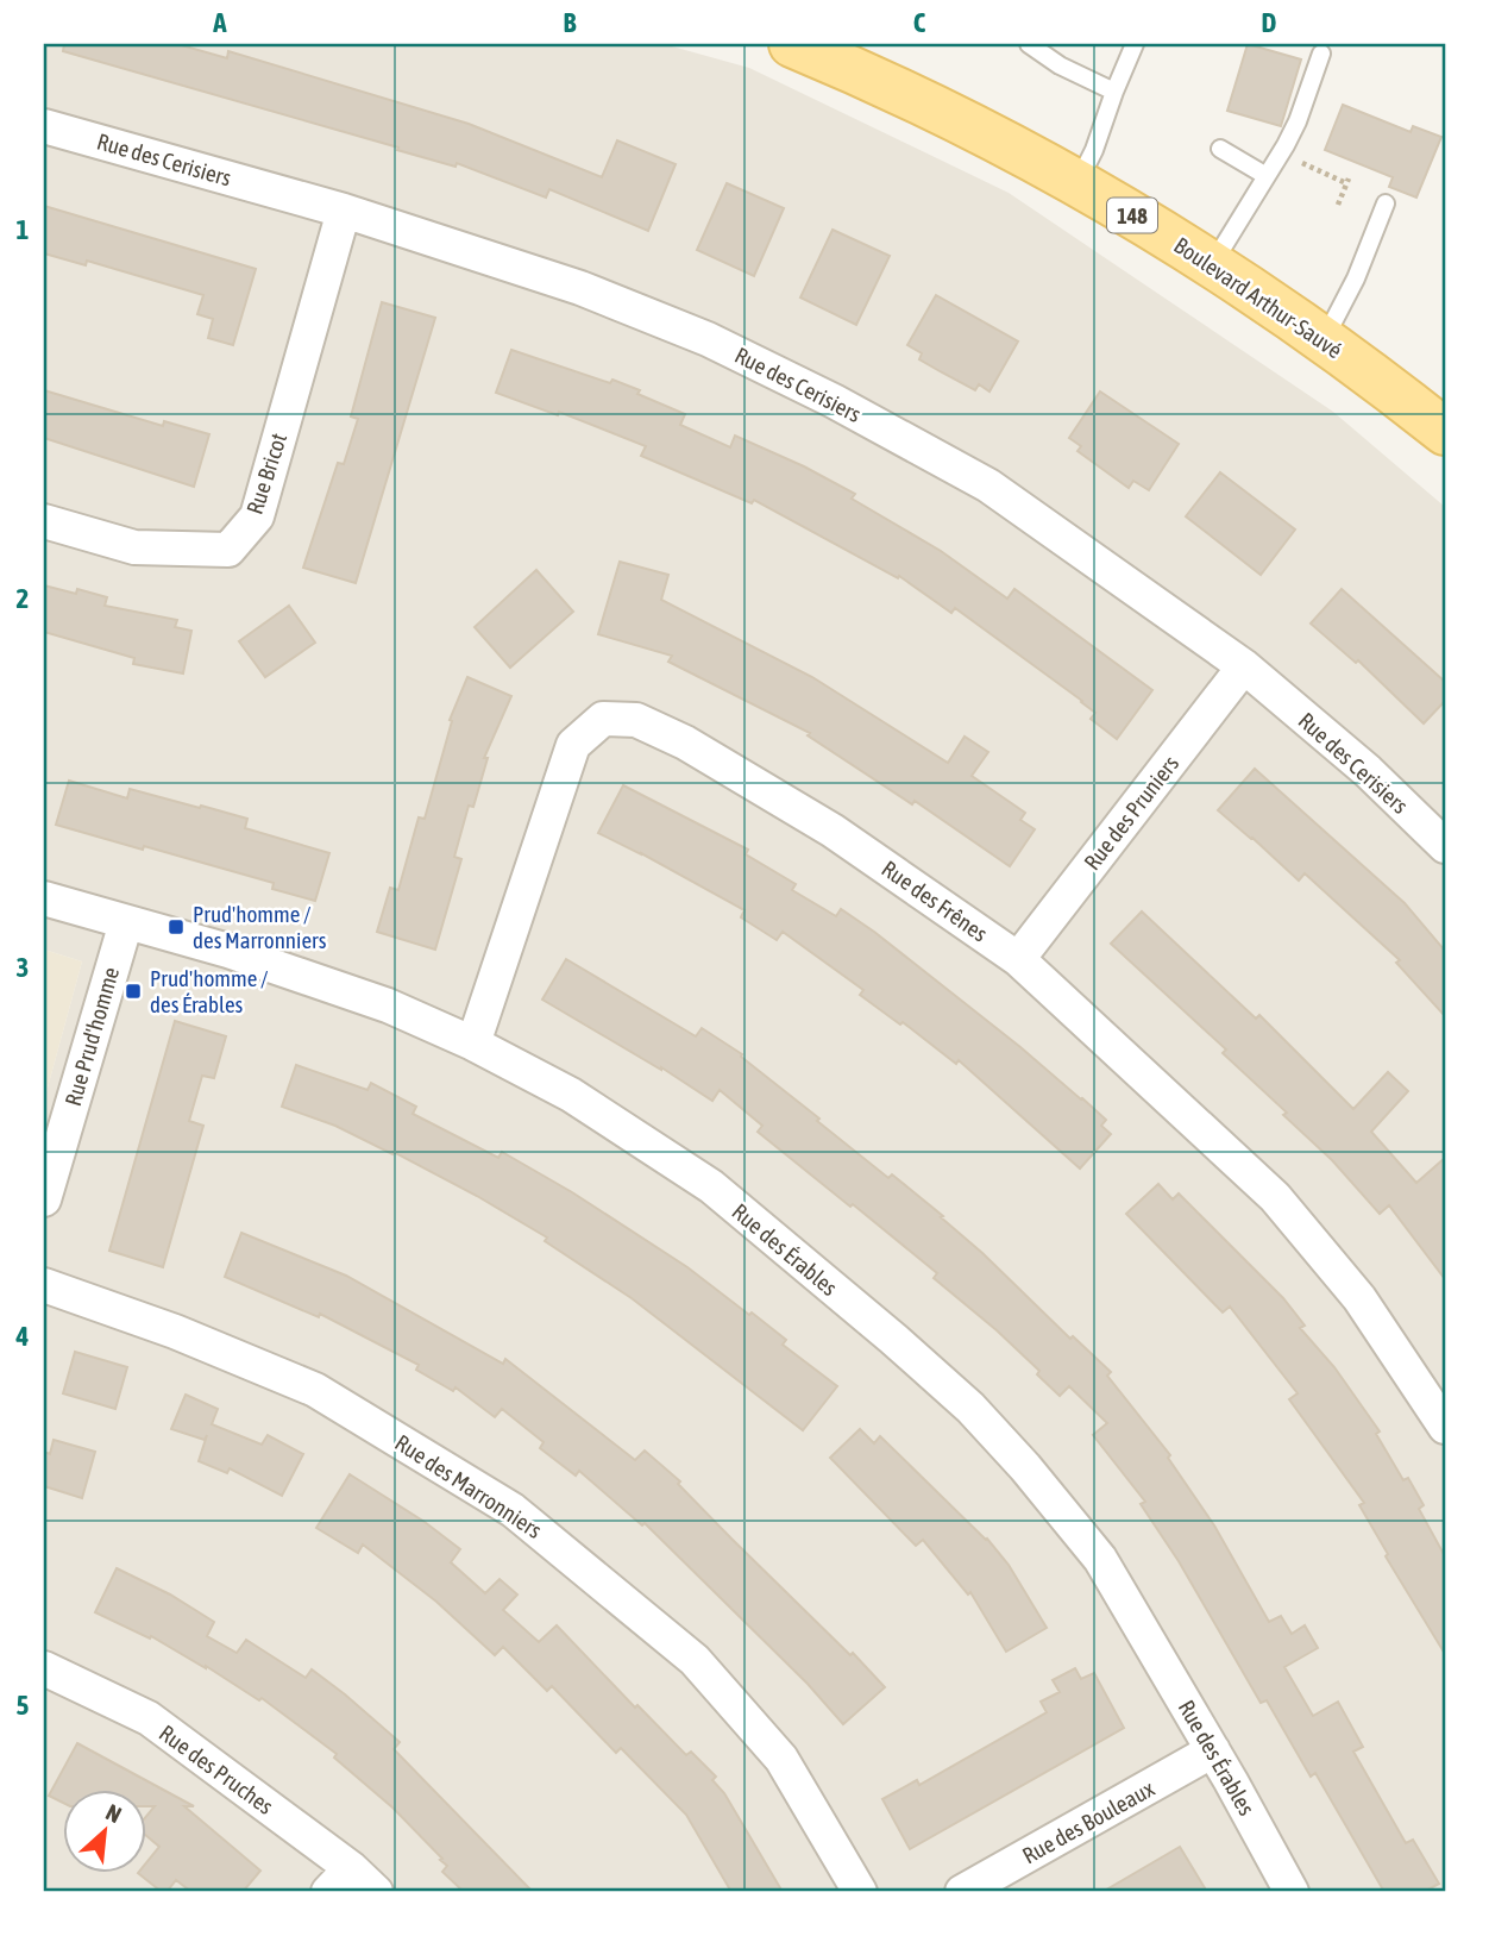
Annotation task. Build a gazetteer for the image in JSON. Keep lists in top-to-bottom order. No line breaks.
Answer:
{"streets":{"main road":["148","Boulevard Arthur-Sauvé"],"street":["Rue des Cerisiers","Rue Bricot","Rue des Pruniers","Rue des Frênes","Rue Prud'homme","Rue des Érables","Rue des Marronniers","Rue des Pruches","Rue des Bouleaux"]},"crossings":[["Rue des Cerisiers","Rue Bricot"],["Rue des Cerisiers","Rue des Pruniers"],["Rue des Pruniers","Rue des Frênes"],["Rue des Frênes","Rue des Érables"],["Rue Prud'homme","Rue des Érables"],["Rue des Érables","Rue des Bouleaux"]],"places":{"transit":["Prud'homme / des Marronniers","Prud'homme / des Érables"]},"north":"top right","grid":{"columns":["A","B","C","D"],"rows":["1","2","3","4","5"]}}
